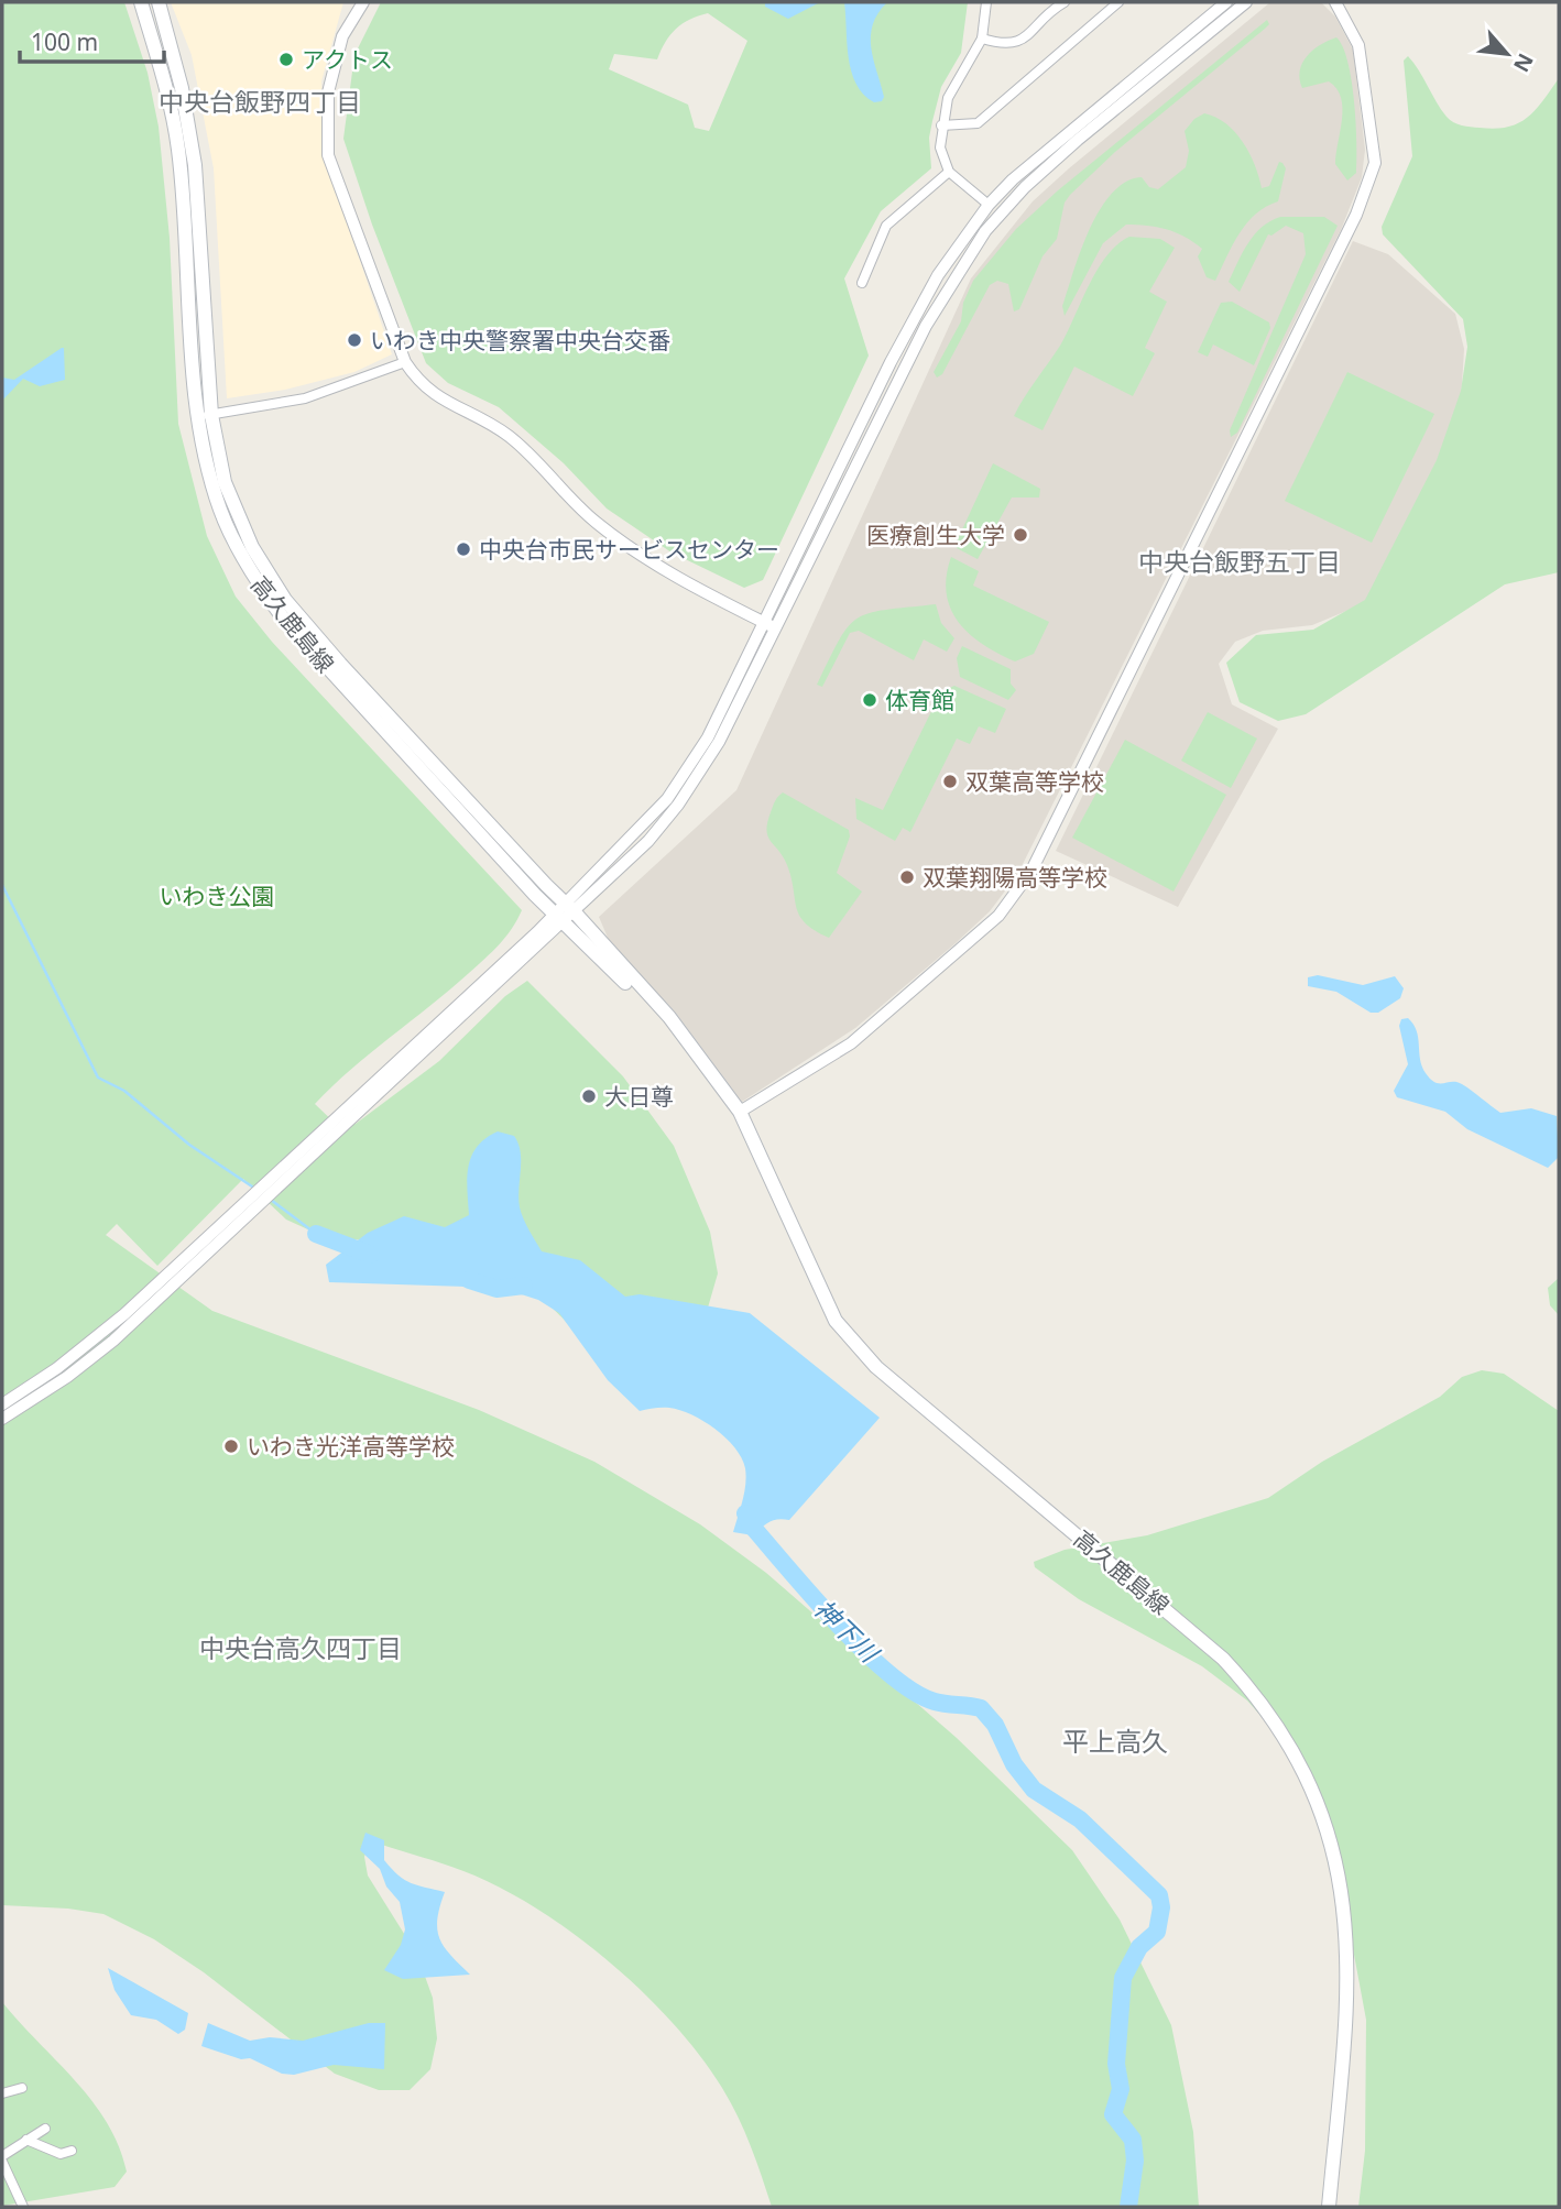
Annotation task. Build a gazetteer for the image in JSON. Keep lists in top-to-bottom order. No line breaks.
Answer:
{"streets":{"main road":["高久鹿島線"]},"districts":["中央台飯野四丁目","中央台飯野五丁目","中央台高久四丁目","平上高久"],"water":["神下川"],"parks":["いわき公園"],"places":["アクトス","いわき中央警察署中央台交番","医療創生大学","中央台市民サービスセンター","体育館","双葉高等学校","双葉翔陽高等学校","大日尊","いわき光洋高等学校"],"scale_bar":"100 m","north":"bottom right"}
